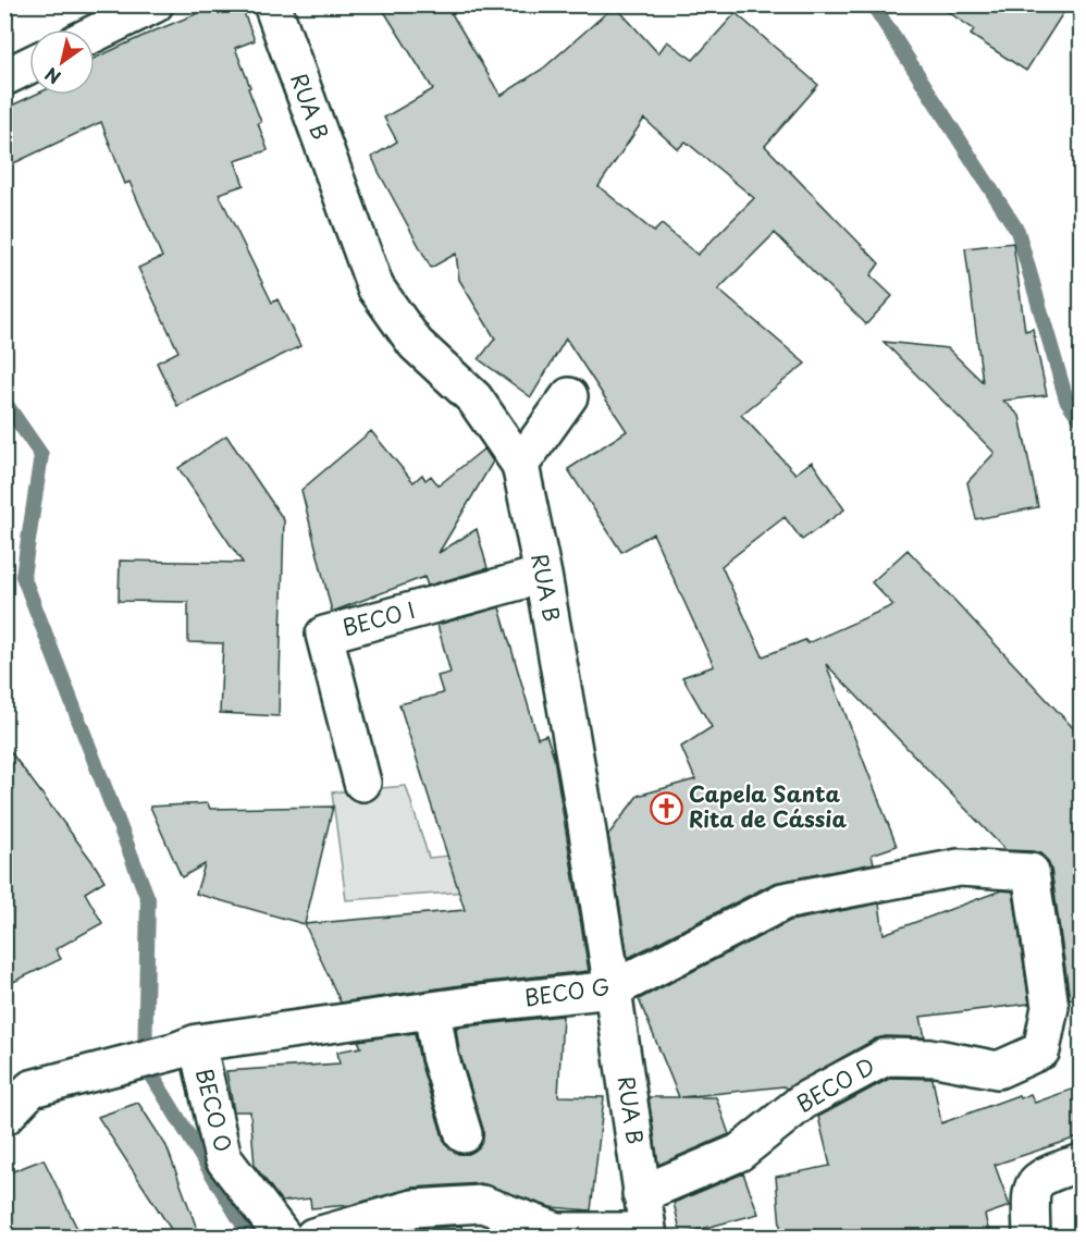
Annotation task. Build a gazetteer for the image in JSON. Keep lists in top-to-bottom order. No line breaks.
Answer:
{"streets":{"street":["RUA B","BECO I","BECO G","BECO D","BECO O"]},"crossings":[["RUA B","BECO I"],["RUA B","BECO G"],["RUA B","BECO D"],["BECO G","BECO D"],["BECO G","BECO O"]],"places":{"church":["Capela Santa Rita de Cássia"]},"north":"bottom left"}
